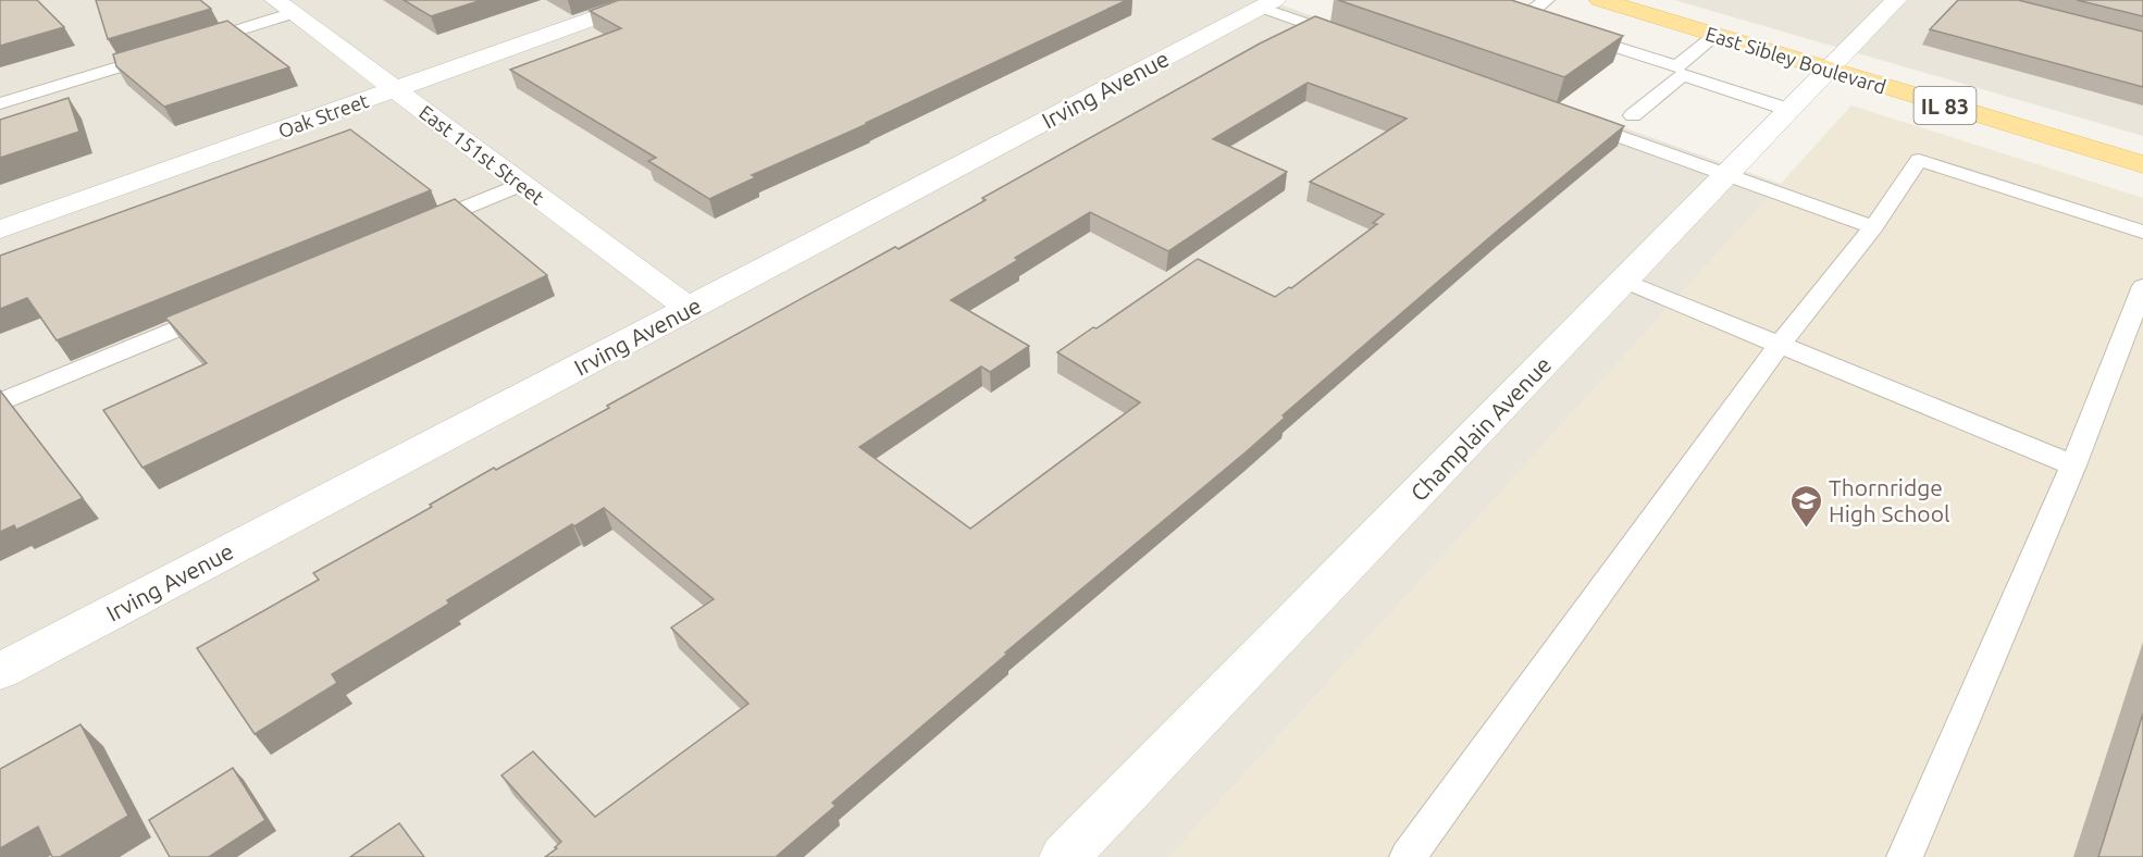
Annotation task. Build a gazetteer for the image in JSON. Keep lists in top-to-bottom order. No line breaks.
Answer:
{"streets":{"main road":["East Sibley Boulevard","IL 83"],"street":["Irving Avenue","Oak Street","East 151st Street","Champlain Avenue"]},"crossings":[["East Sibley Boulevard","Champlain Avenue"],["Irving Avenue","East 151st Street"],["Oak Street","East 151st Street"]],"places":{"school or university":["Thornridge High School"]}}
